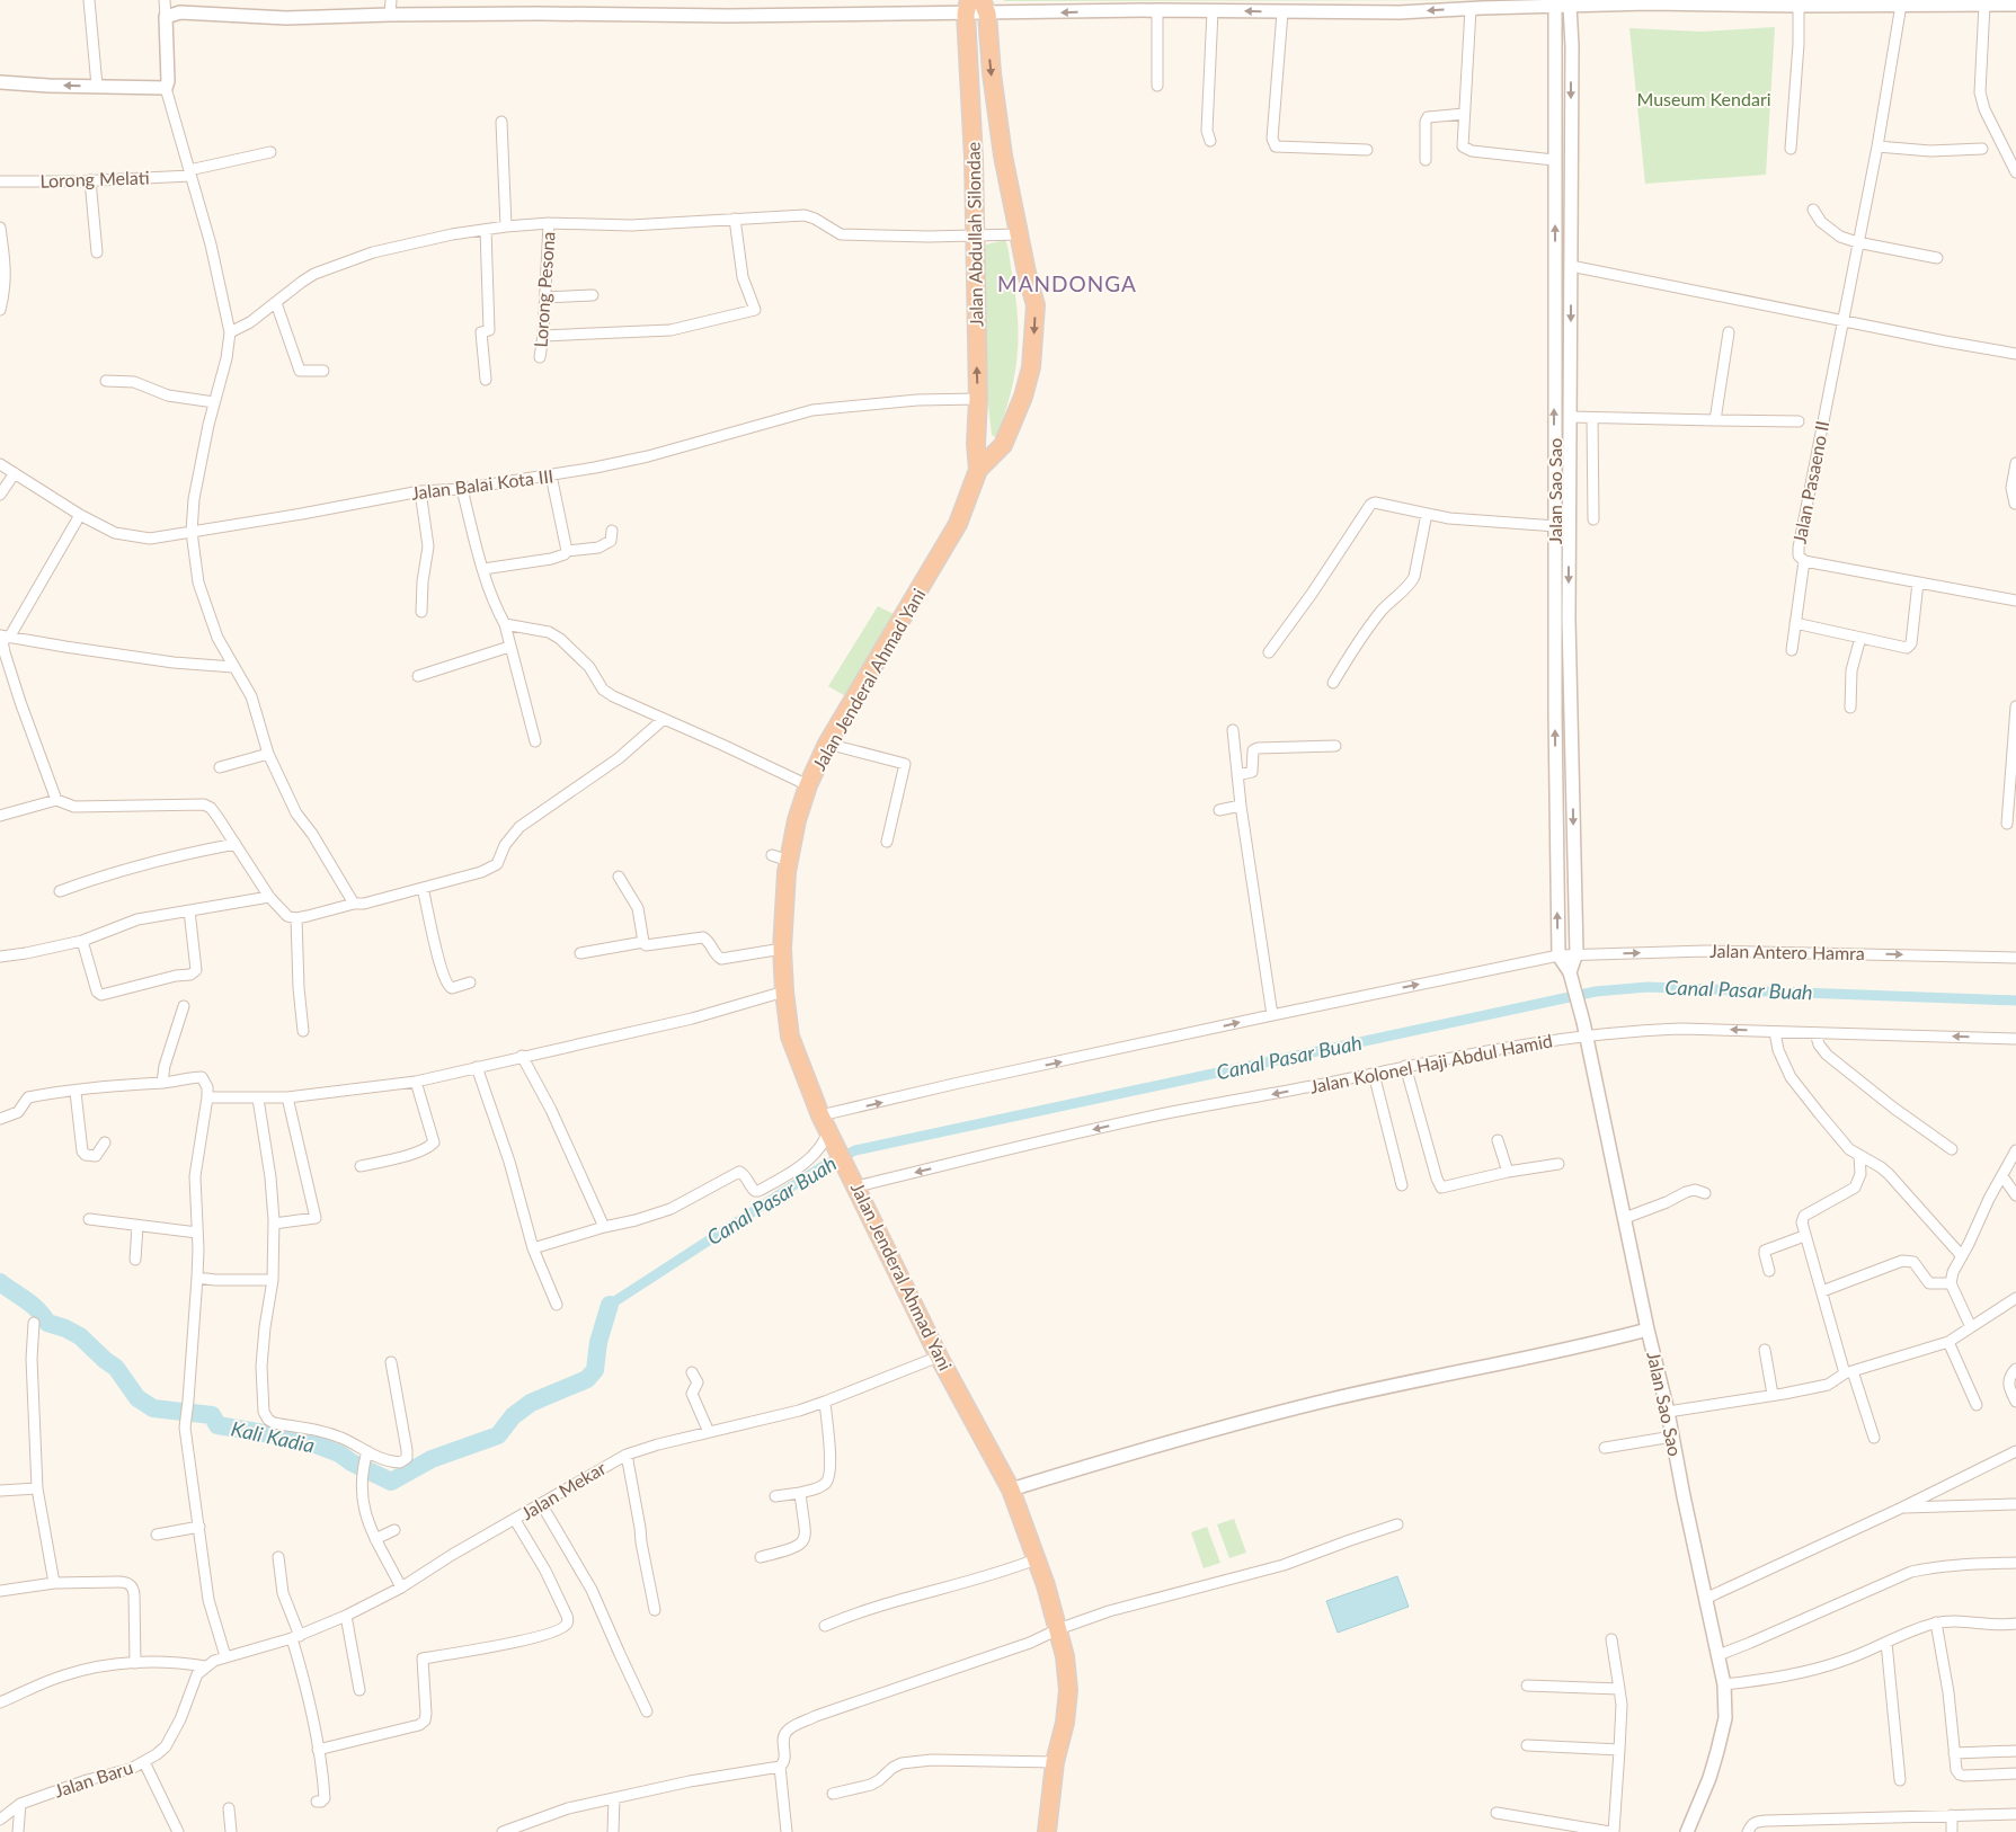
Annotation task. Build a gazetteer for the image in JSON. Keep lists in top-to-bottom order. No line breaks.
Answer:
{"streets":{"highway":["Jalan Abdullah Silondae","Jalan Jenderal Ahmad Yani"],"street":["Lorong Melati","Lorong Pesona","Jalan Pasaeno II","Jalan Balai Kota III","Jalan Sao Sao","Jalan Antero Hamra","Jalan Kolonel Haji Abdul Hamid","Jalan Mekar","Jalan Baru"]},"crossings":[["Jalan Abdullah Silondae","Jalan Balai Kota III"],["Jalan Abdullah Silondae","Jalan Jenderal Ahmad Yani"],["Jalan Sao Sao","Jalan Antero Hamra"],["Jalan Sao Sao","Jalan Kolonel Haji Abdul Hamid"],["Jalan Jenderal Ahmad Yani","Jalan Antero Hamra"],["Jalan Jenderal Ahmad Yani","Jalan Kolonel Haji Abdul Hamid"],["Jalan Jenderal Ahmad Yani","Jalan Mekar"],["Jalan Mekar","Jalan Baru"]],"one_way":["Jalan Abdullah Silondae","Jalan Antero Hamra","Jalan Kolonel Haji Abdul Hamid"],"districts":["MANDONGA"],"water":["Canal Pasar Buah","Kali Kadia"],"parks":["Museum Kendari"]}
